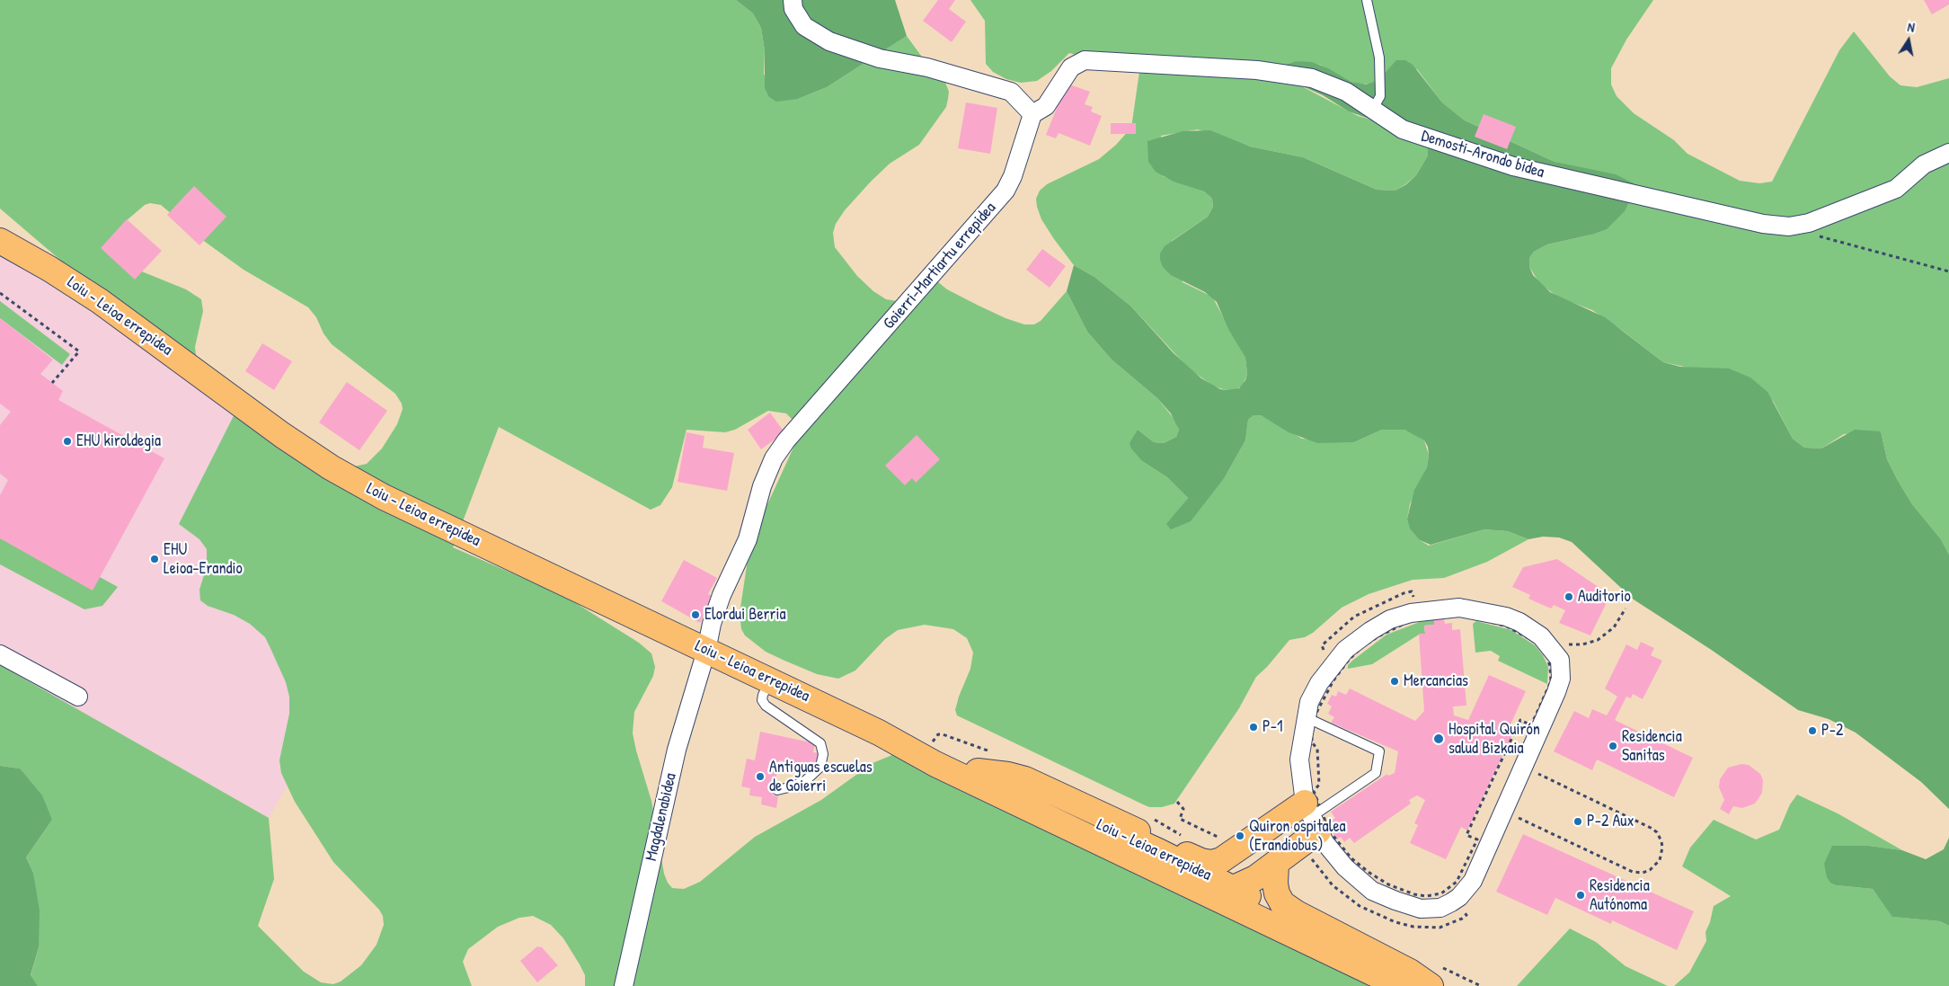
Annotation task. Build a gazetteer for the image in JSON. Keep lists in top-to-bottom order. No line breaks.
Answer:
{"streets":{"main road":["Loiu - Leioa errepidea"],"street":["Demosti-Arondo bidea","Goierri-Martiartu errepidea","Magdalenabidea"]},"crossings":[["Demosti-Arondo bidea","Goierri-Martiartu errepidea"],["Goierri-Martiartu errepidea","Loiu - Leioa errepidea"],["Goierri-Martiartu errepidea","Magdalenabidea"],["Loiu - Leioa errepidea","Magdalenabidea"]],"places":["EHU kiroldegia","EHU Leioa-Erandio","Auditorio","Elordui Berria","Mercancias","P-1","P-2","Hospital Quirón salud Bizkaia","Residencia Sanitas","Antiguas escuelas de Goierri","P-2 Aux","Quiron ospitalea (Erandiobus)","Residencia Autónoma"],"north":"top"}
